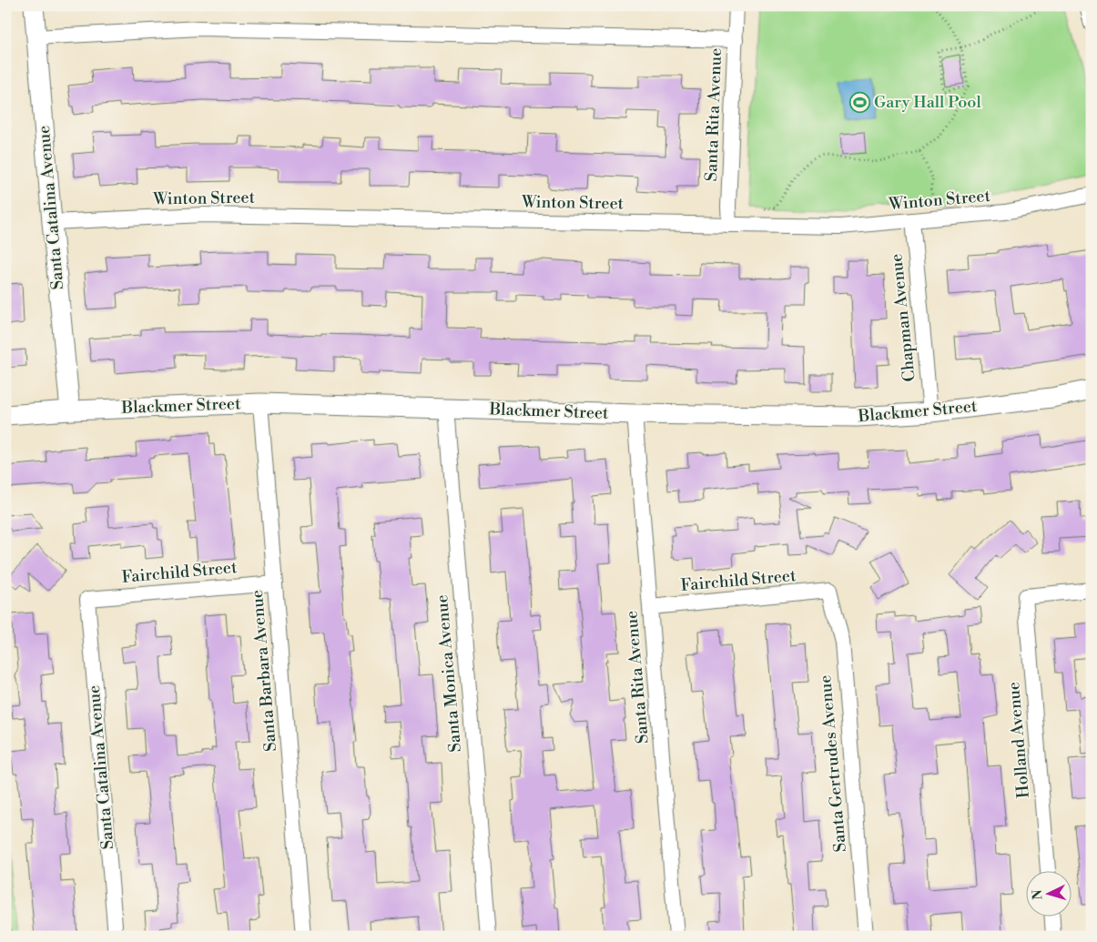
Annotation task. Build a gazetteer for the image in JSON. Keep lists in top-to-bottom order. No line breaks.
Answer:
{"streets":{"street":["Santa Rita Avenue","Winton Street","Santa Catalina Avenue","Chapman Avenue","Blackmer Street","Fairchild Street","Santa Barbara Avenue","Santa Monica Avenue","Holland Avenue","Santa Gertrudes Avenue"]},"crossings":[["Santa Rita Avenue","Winton Street"],["Santa Rita Avenue","Blackmer Street"],["Santa Rita Avenue","Fairchild Street"],["Winton Street","Santa Catalina Avenue"],["Winton Street","Chapman Avenue"],["Santa Catalina Avenue","Blackmer Street"],["Santa Catalina Avenue","Fairchild Street"],["Chapman Avenue","Blackmer Street"],["Blackmer Street","Santa Barbara Avenue"],["Blackmer Street","Santa Monica Avenue"],["Fairchild Street","Santa Barbara Avenue"],["Fairchild Street","Santa Gertrudes Avenue"]],"places":{"sports":["Gary Hall Pool"]},"north":"left"}
